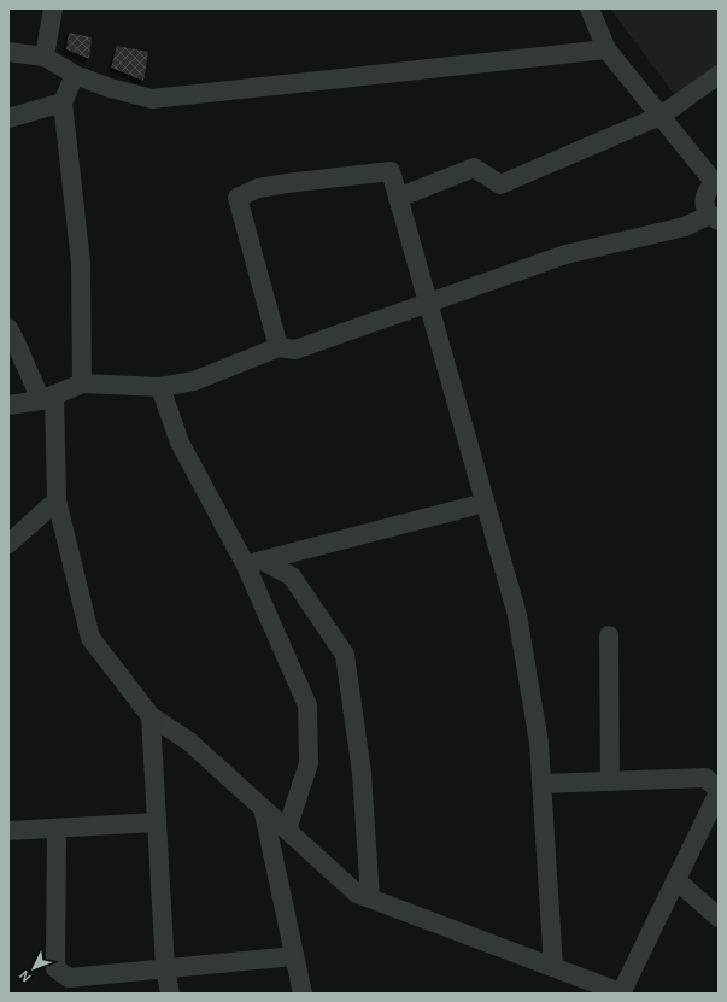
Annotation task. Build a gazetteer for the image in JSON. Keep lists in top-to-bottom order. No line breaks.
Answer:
{"north":"bottom left"}
